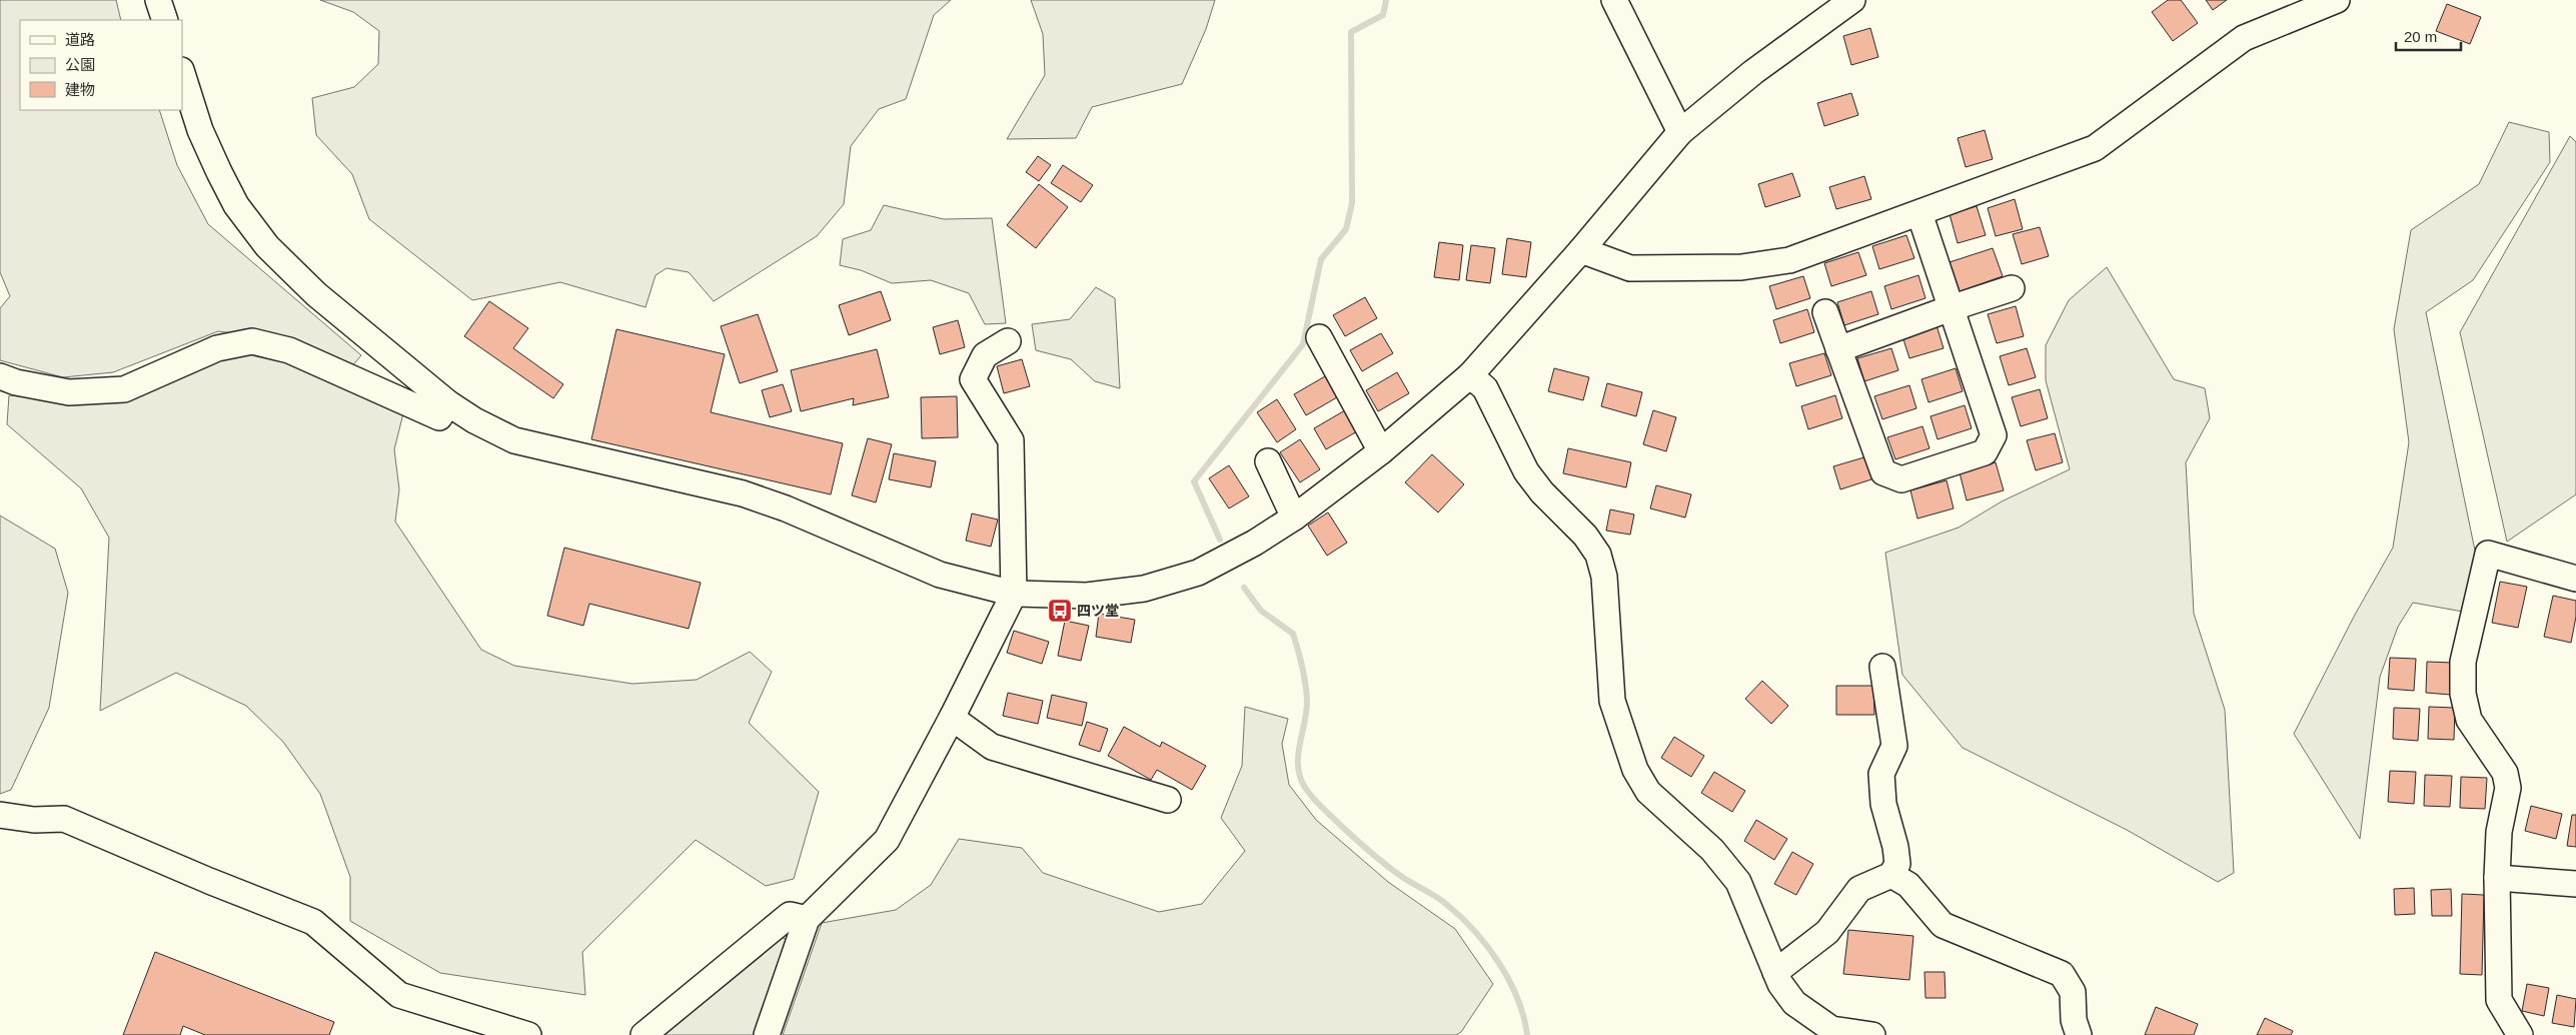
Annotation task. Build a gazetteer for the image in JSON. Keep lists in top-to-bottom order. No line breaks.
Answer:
{"places":{"bus stop":["四ツ堂"]},"legend":["道路","公園","建物"],"scale_bar":"20 m"}
